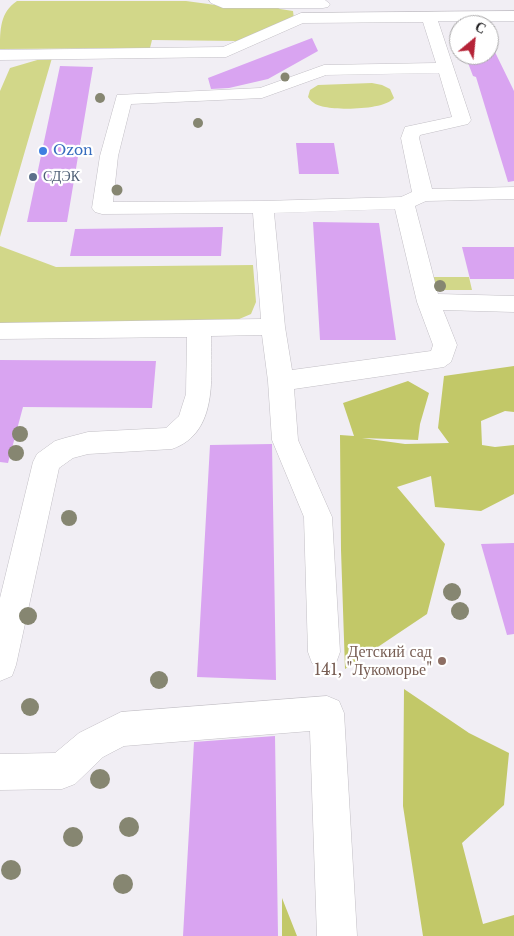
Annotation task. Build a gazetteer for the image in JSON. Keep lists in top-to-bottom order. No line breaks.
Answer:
{"places":["Ozon","СДЭК","Детский сад 141, \"Лукоморье\""],"north":"top right"}
